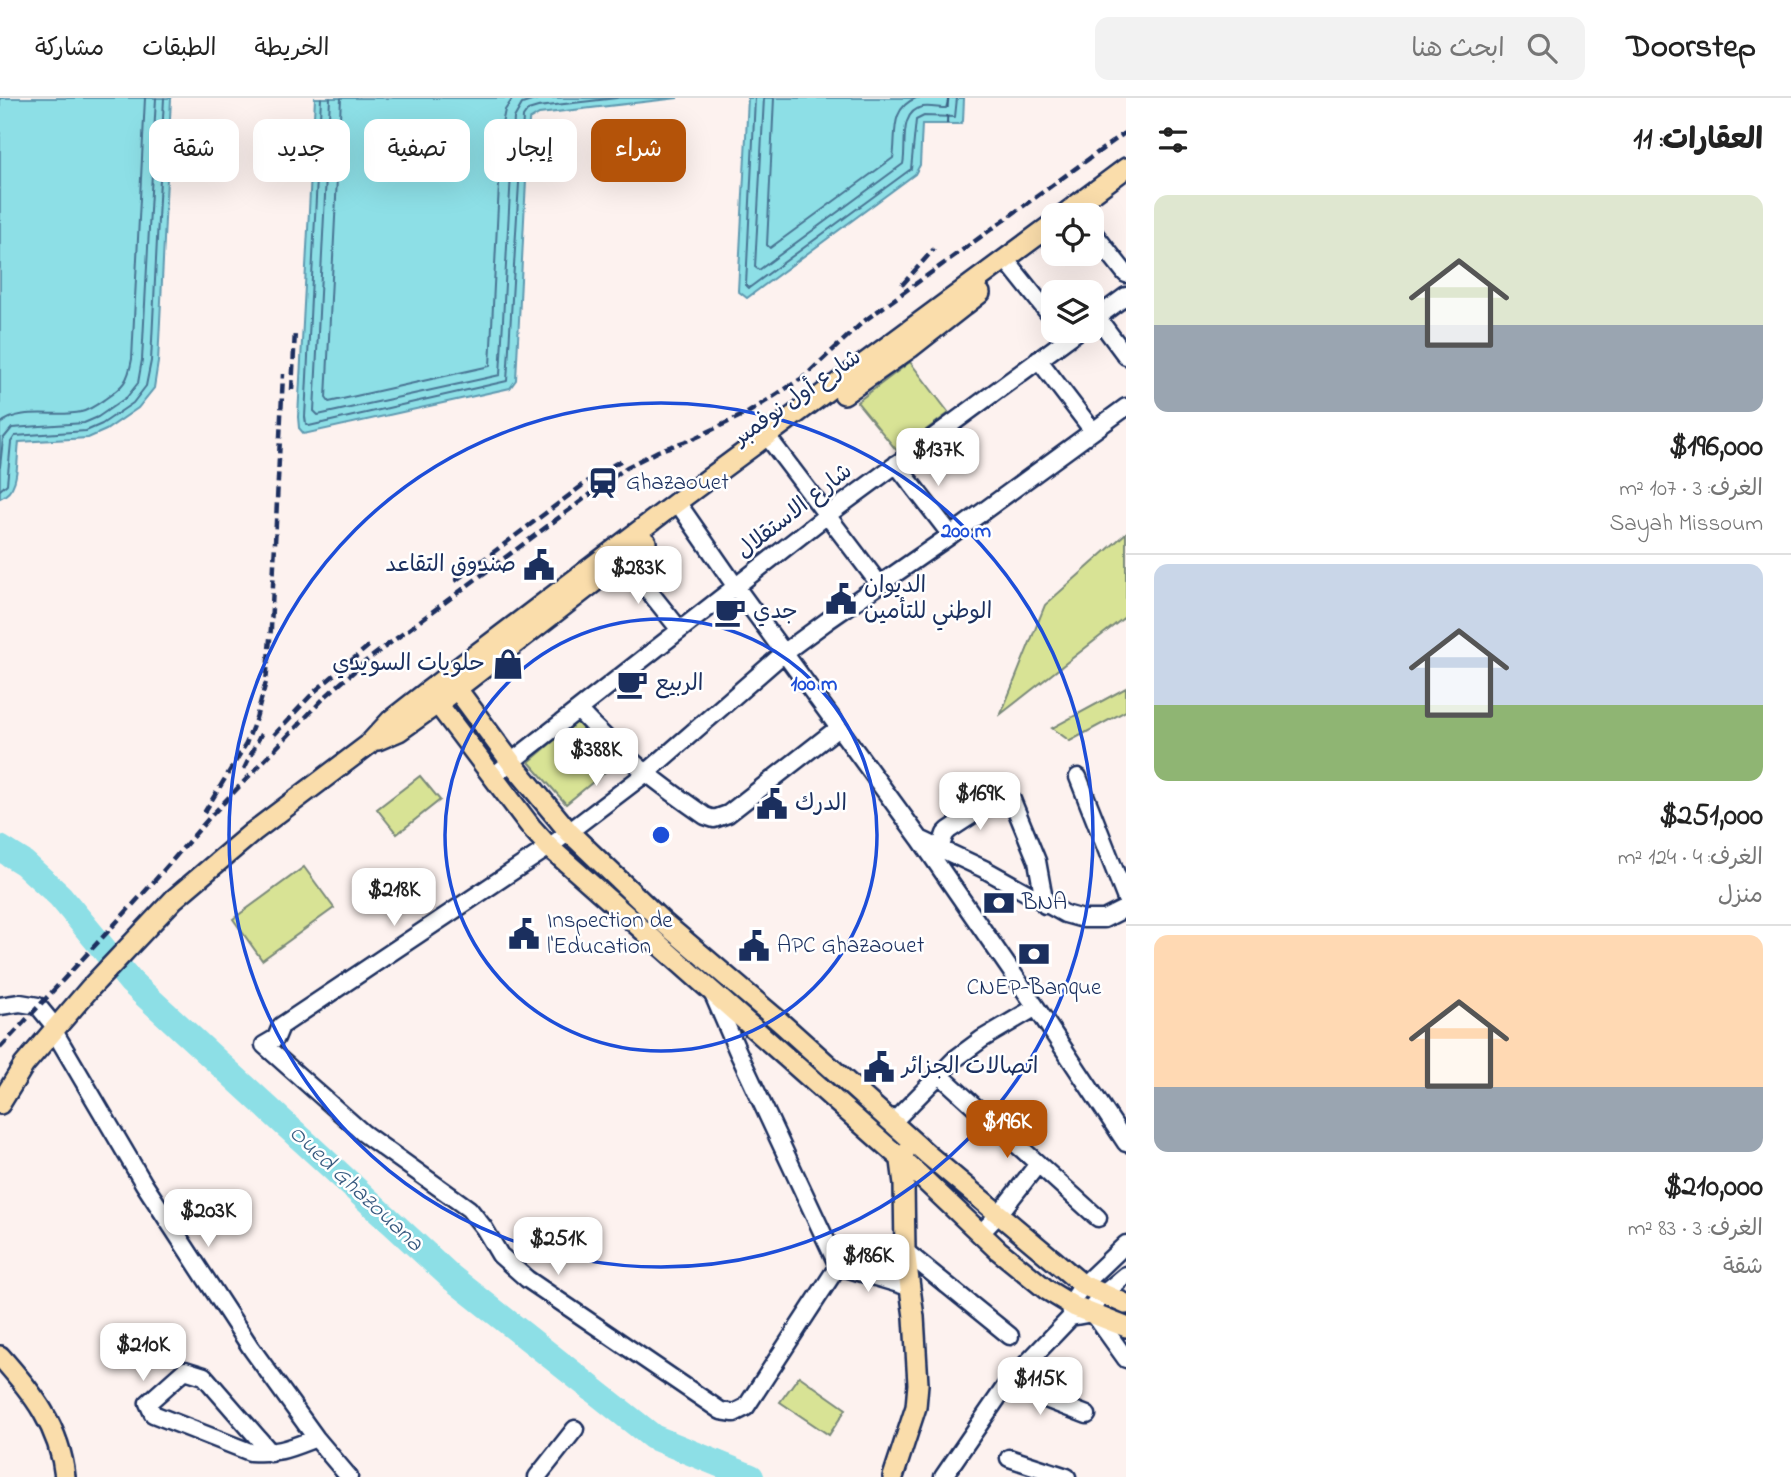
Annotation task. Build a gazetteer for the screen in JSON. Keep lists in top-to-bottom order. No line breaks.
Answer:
{"streets":{"main road":["شارع أول نوفمبر"],"street":["شارع الاستقلال"]},"water":["Oued Ghazouana"],"places":{"station":["Ghazaouet"],"public building":["صندوق التقاعد","الديوان الوطني للتأمين","الدرك","Inspection de l'Education","APC Ghazaouet","اتصالات الجزائر"],"cafe":["جدي","الربيع"],"shop":["حلويات السويدي"],"bank":["BNA","CNEP-Banque"]},"page":{"header":"Doorstep","search":"ابحث هنا","nav":["الخريطة","الطبقات","مشاركة"],"heading":"العقارات: 11","chip":["شراء","إيجار","تصفية","جديد","شقة"],"list":[{"name":"$196,000","note":"الغرف: 3 · 107 m² · Sayah Missoum"},{"name":"$251,000","note":"الغرف: 4 · 124 m² · منزل"},{"name":"$210,000","note":"الغرف: 3 · 83 m² · شقة"}],"price":["$137K","$283K","$388K","$169K","$218K","$196K","$203K","$251K","$186K","$210K","$115K"]},"rings":["200 m","100 m"]}
